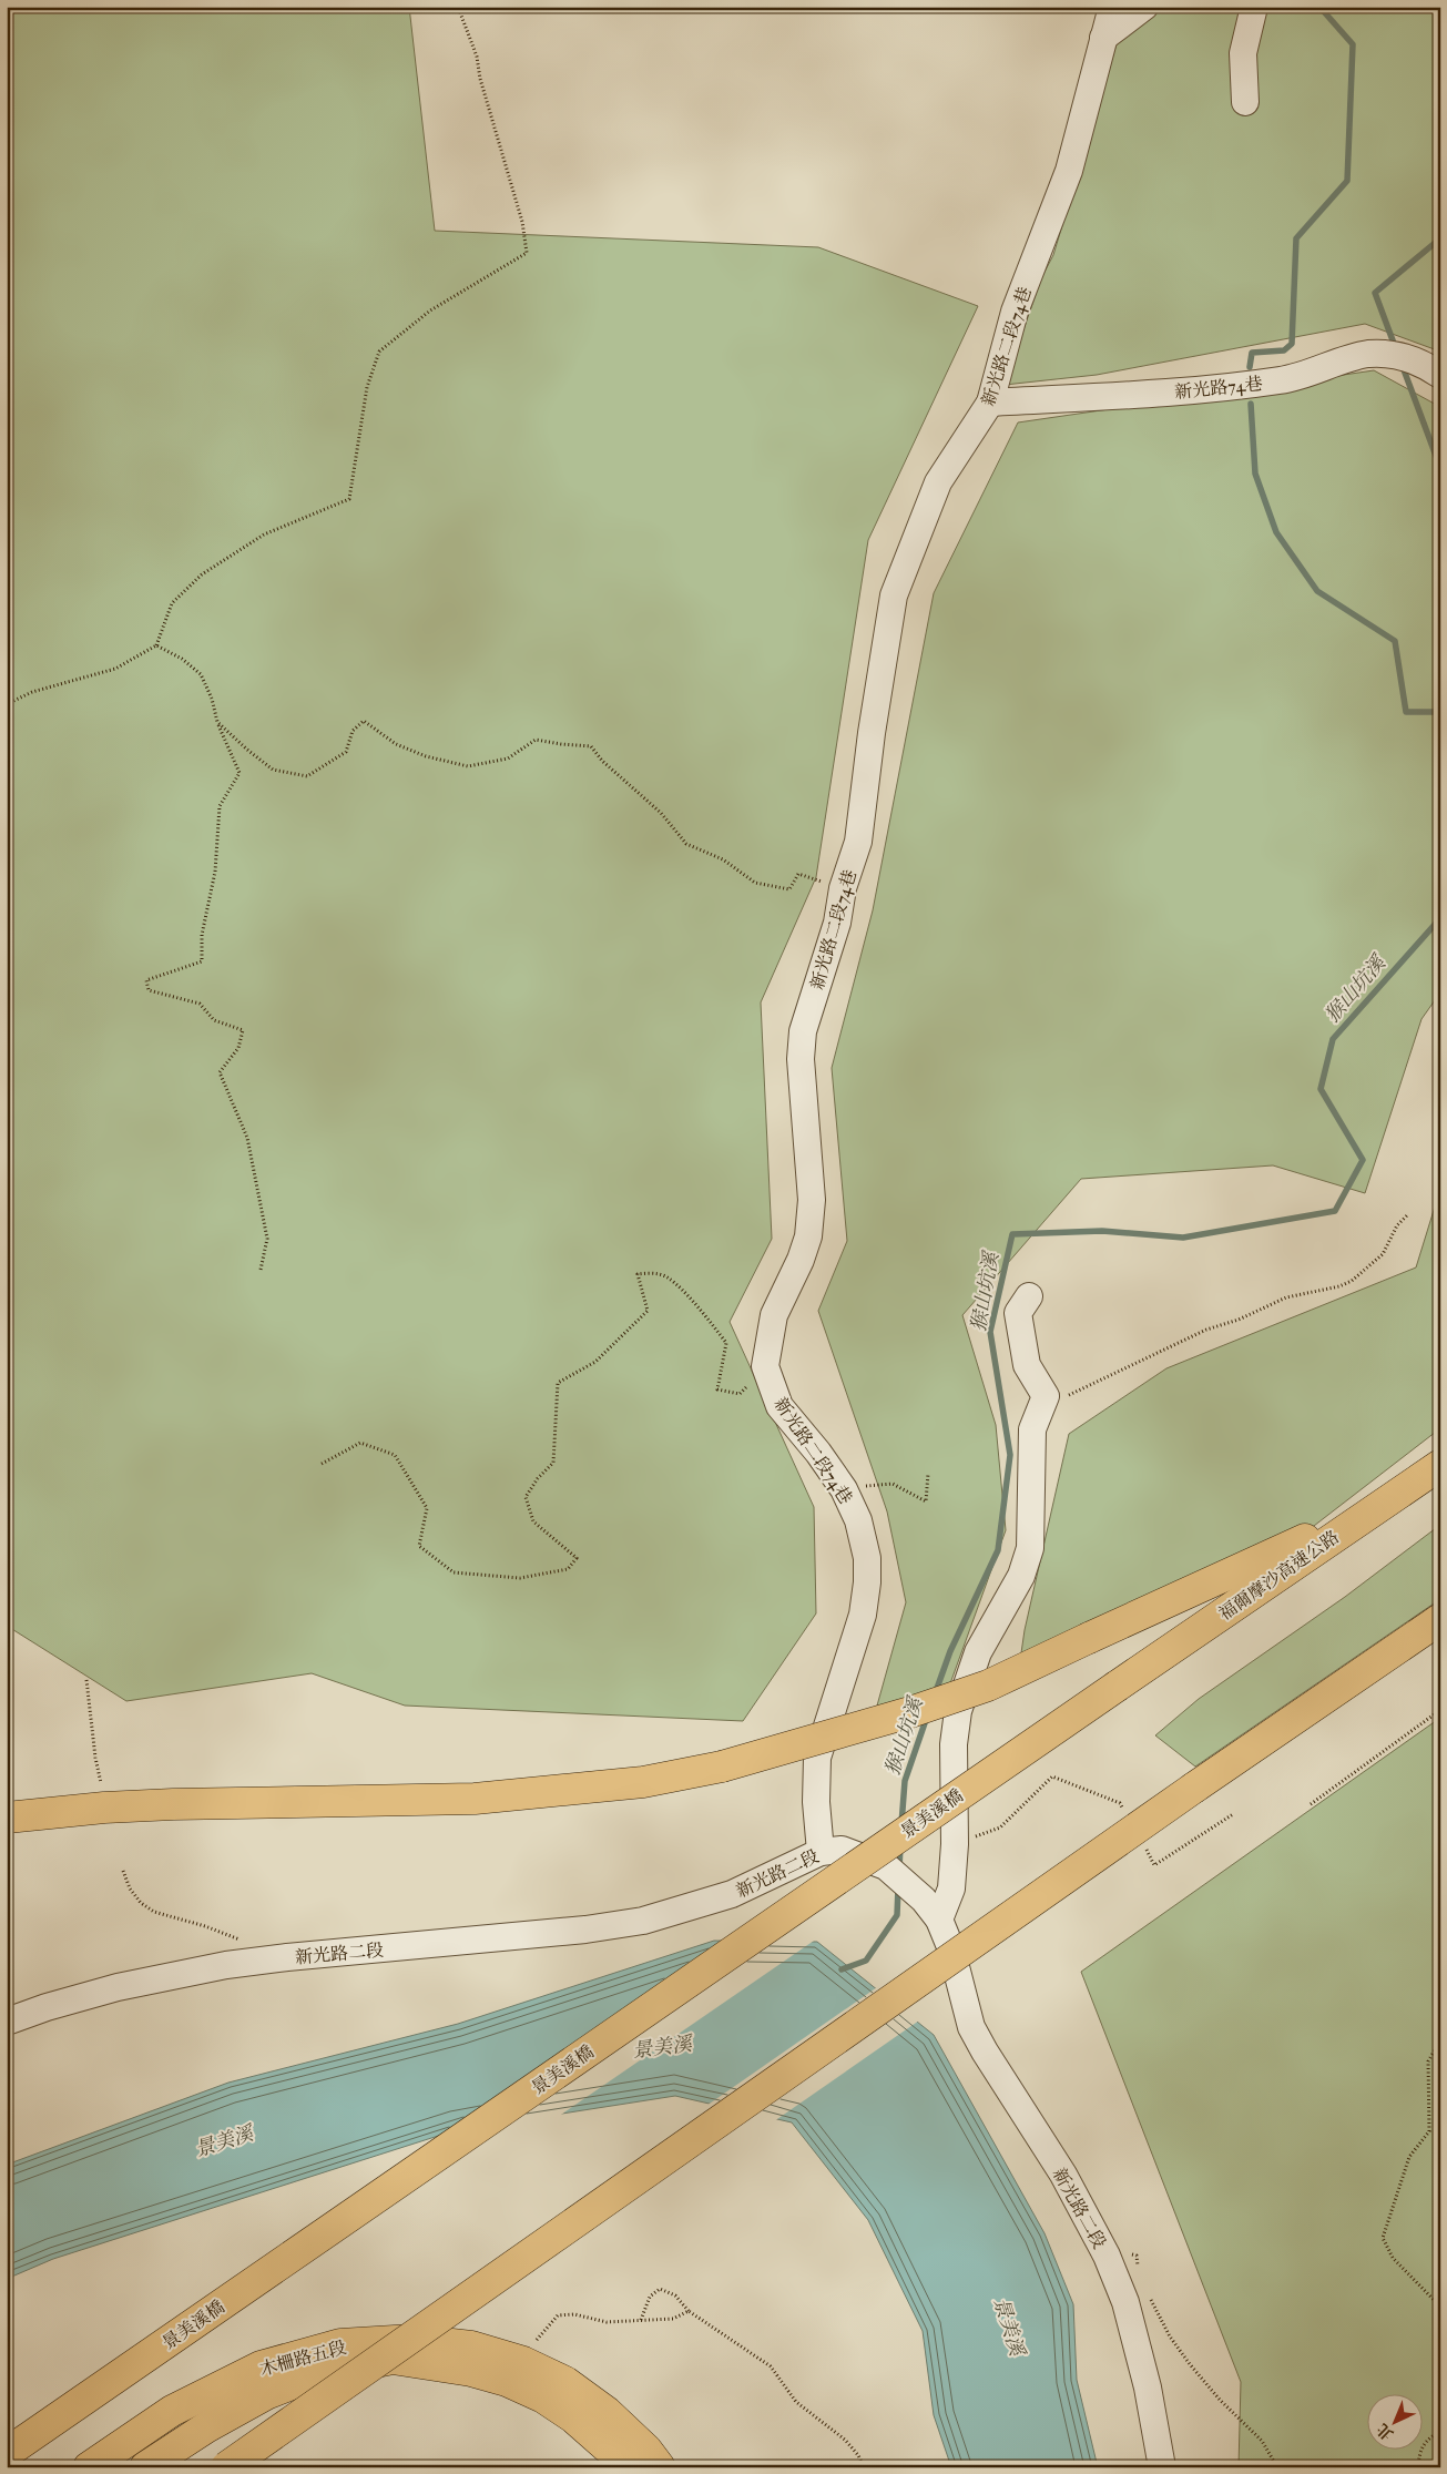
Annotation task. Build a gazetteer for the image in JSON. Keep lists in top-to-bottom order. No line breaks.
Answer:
{"streets":{"main road":["福爾摩沙高速公路","景美溪橋","木柵路五段"],"street":["新光路二段74巷","新光路74巷","新光路二段"]},"crossings":[["新光路二段74巷","新光路74巷"],["新光路二段74巷","新光路二段"],["福爾摩沙高速公路","景美溪橋"]],"water":["猴山坑溪","景美溪"],"north":"bottom left"}
